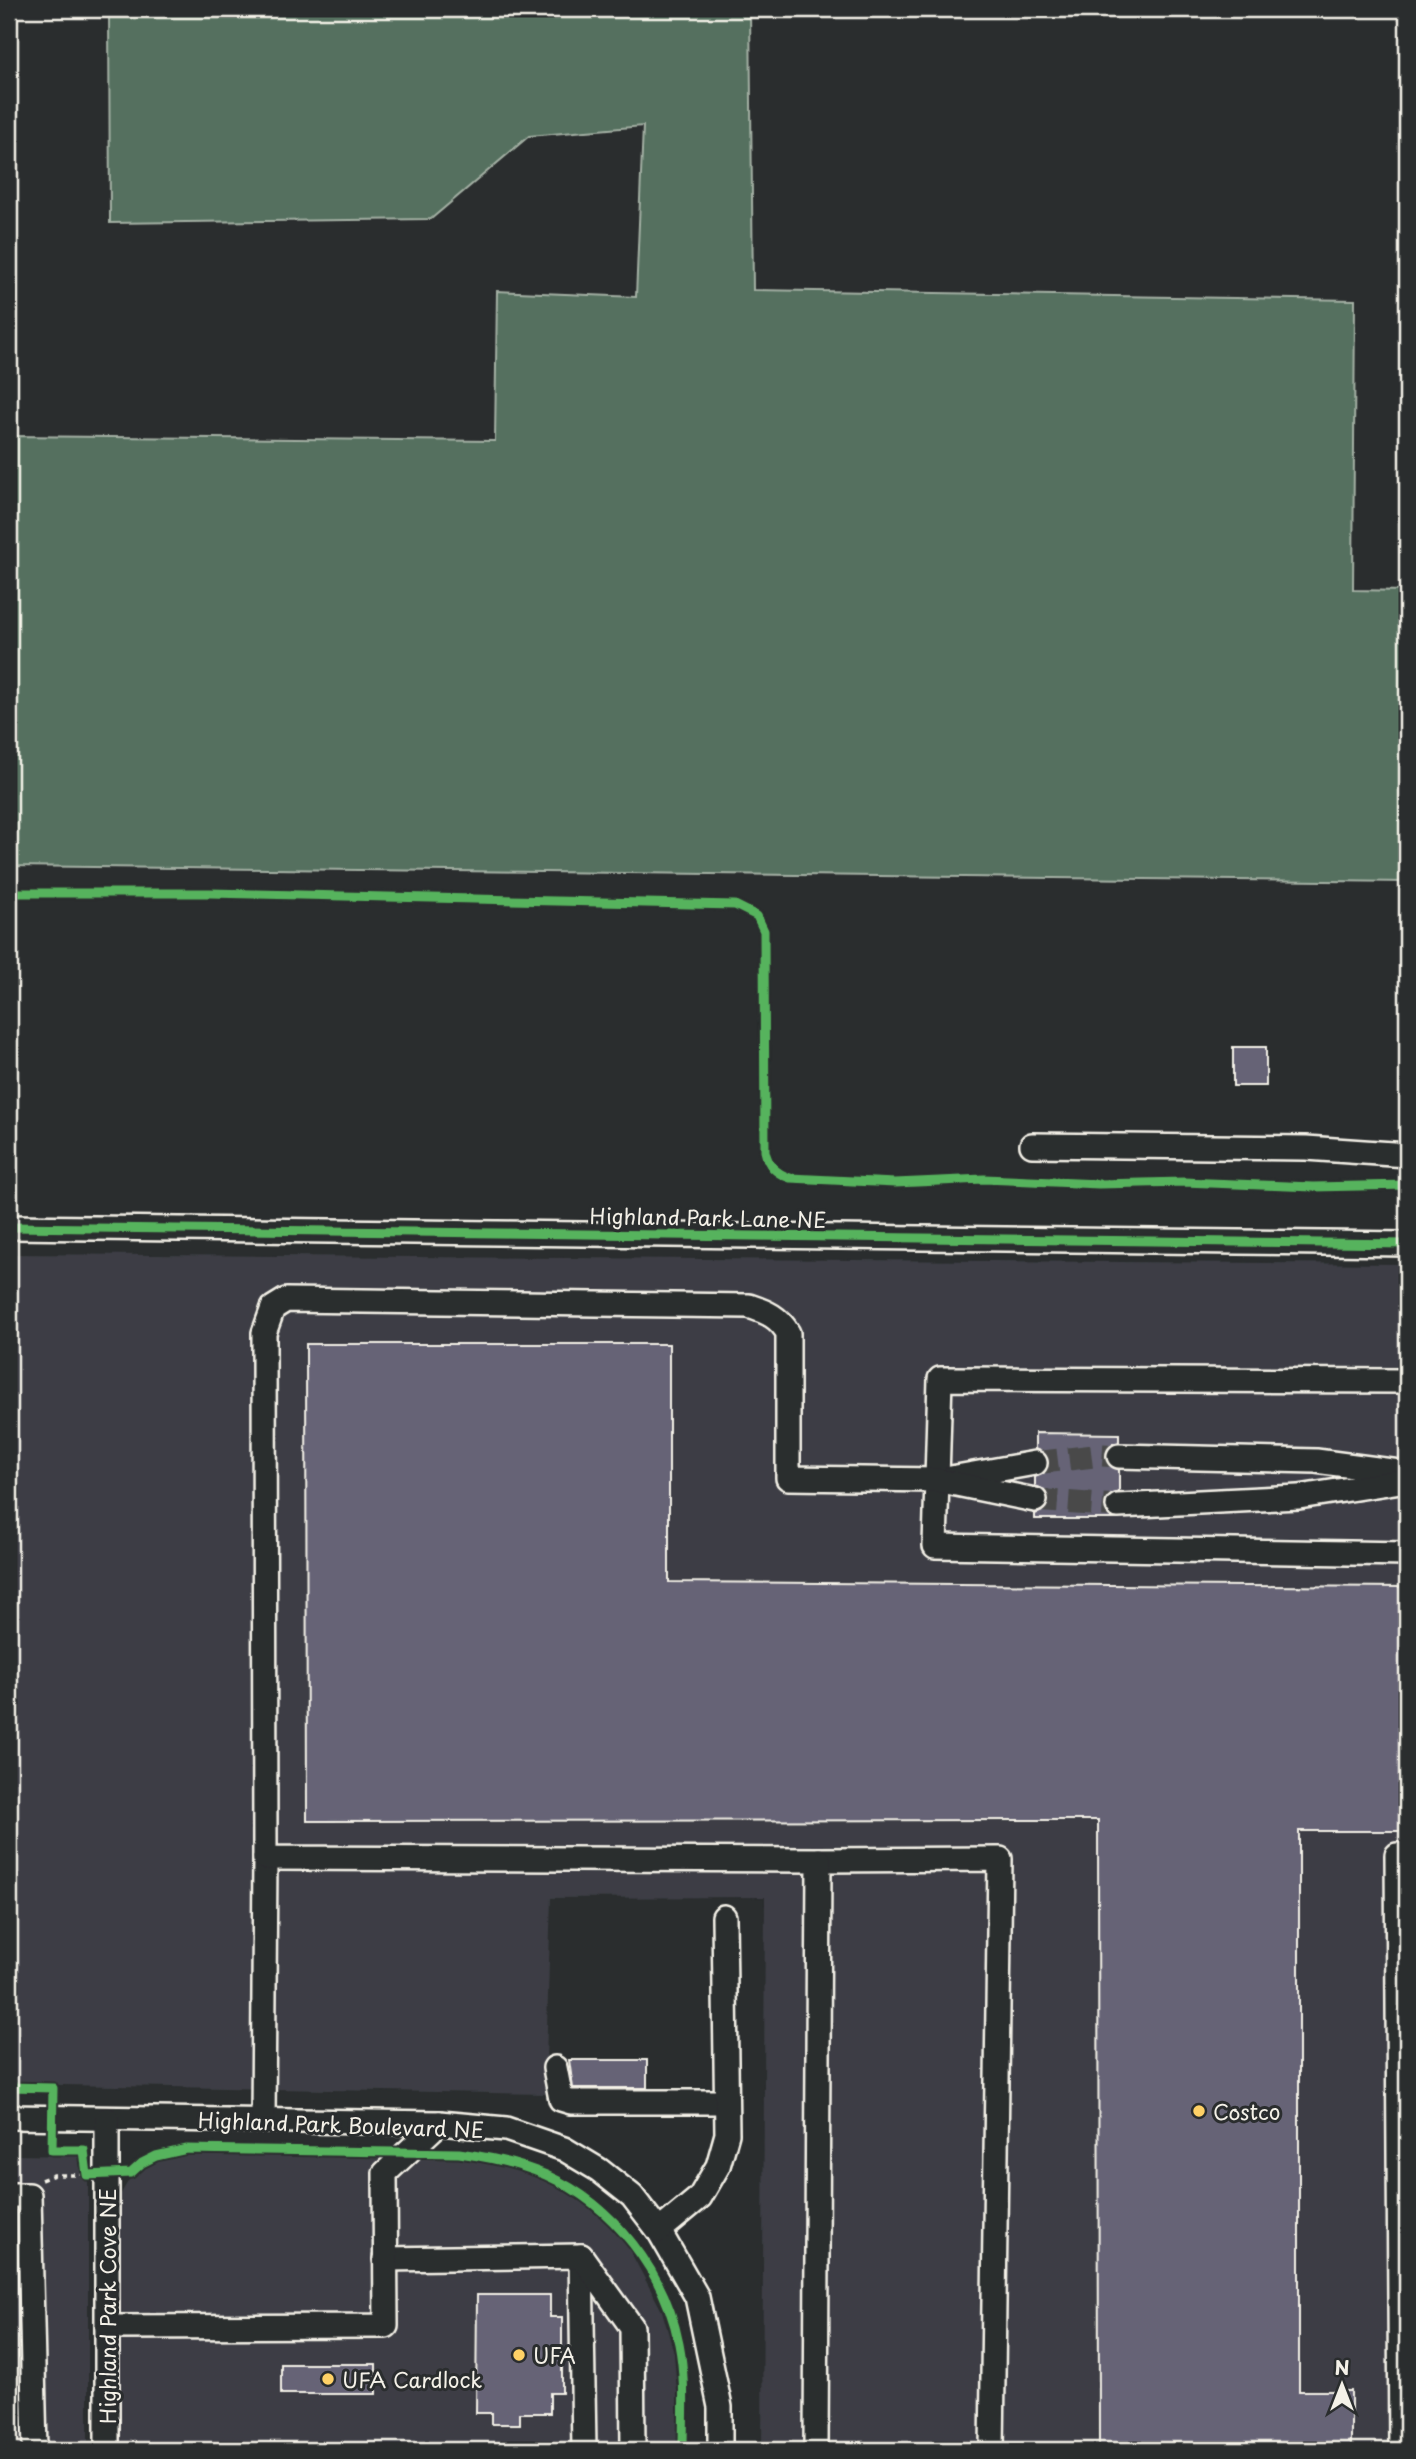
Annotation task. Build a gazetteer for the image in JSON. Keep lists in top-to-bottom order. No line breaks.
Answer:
{"streets":{"street":["Highland Park Lane NE","Highland Park Boulevard NE","Highland Park Cove NE"]},"crossings":[["Highland Park Boulevard NE","Highland Park Cove NE"]],"places":["Costco","UFA","UFA Cardlock"],"north":"top"}
